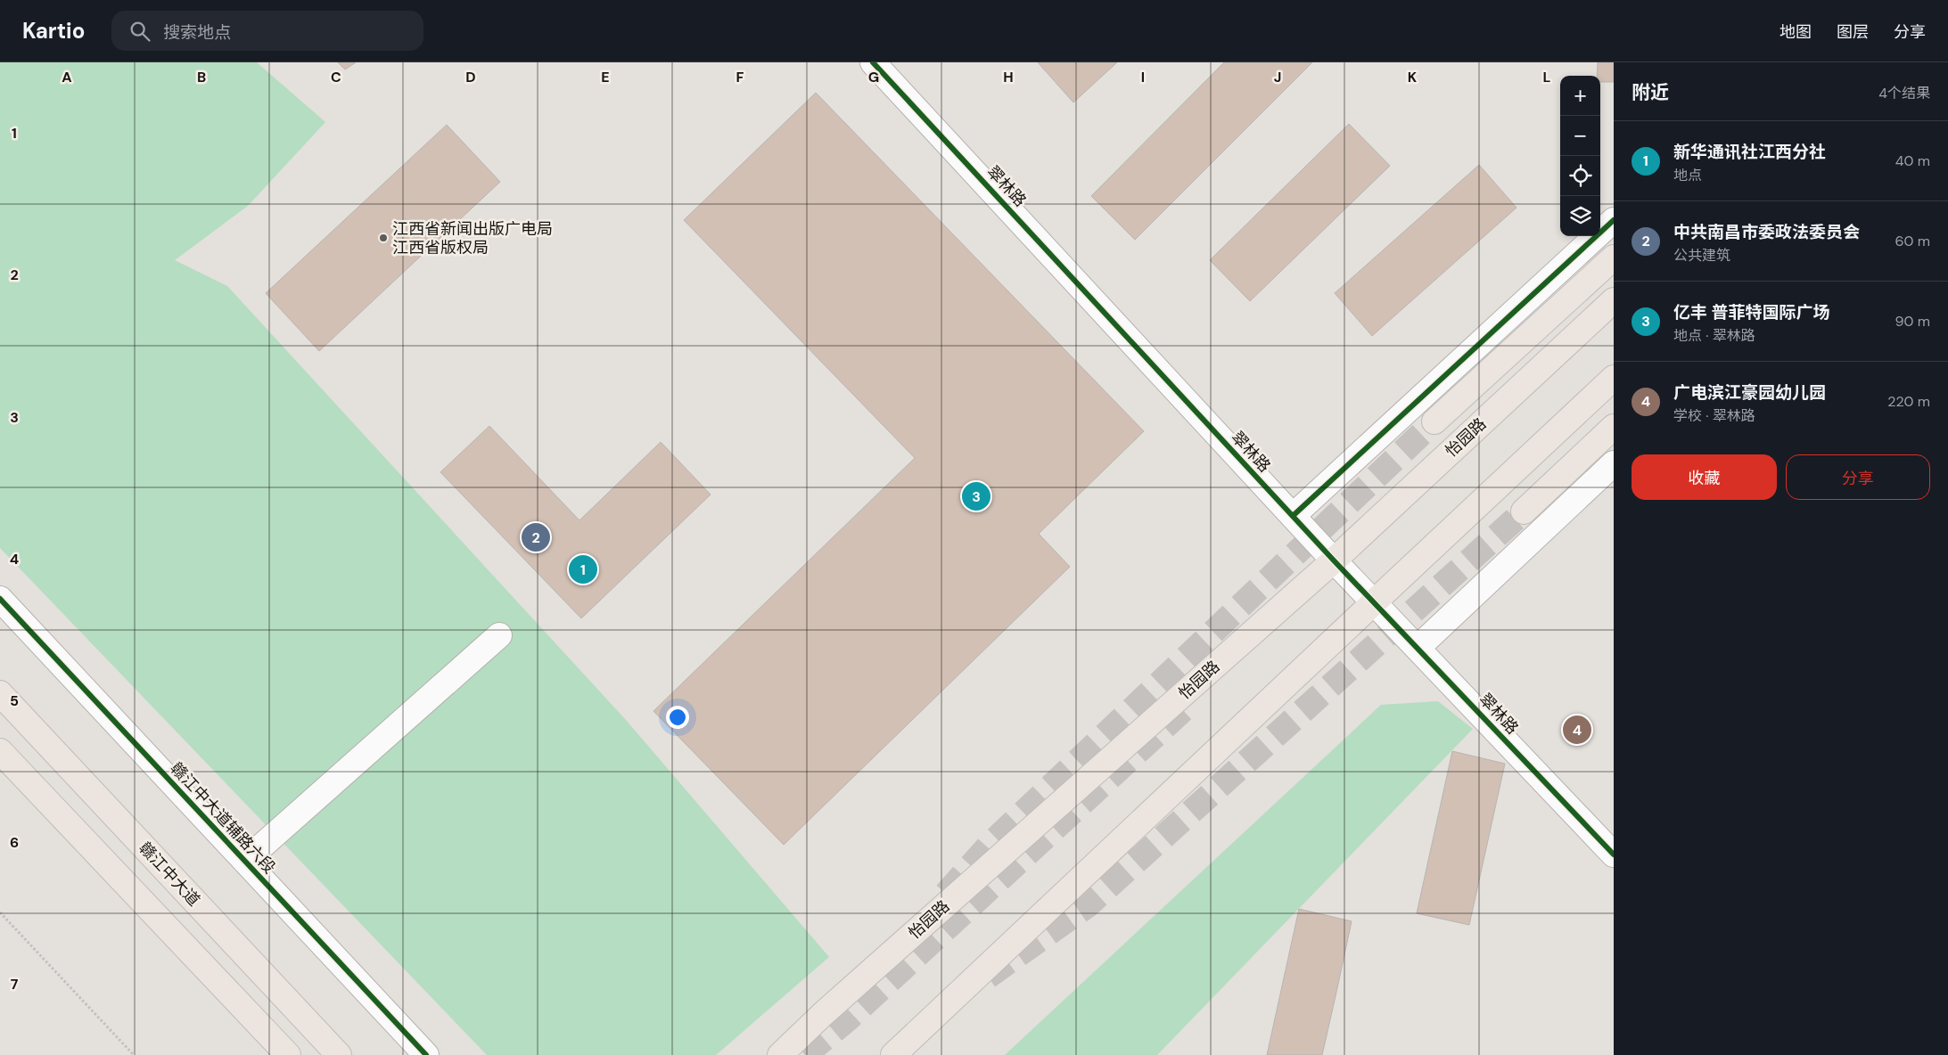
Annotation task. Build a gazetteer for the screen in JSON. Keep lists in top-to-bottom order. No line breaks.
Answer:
{"streets":{"main road":["怡园路","赣江中大道"],"street":["翠林路","赣江中大道辅路六段"]},"crossings":[["翠林路","怡园路"]],"places":["江西省新闻出版广电局 江西省版权局"],"page":{"header":"Kartio","search":"搜索地点","nav":["地图","图层","分享"],"heading":["附近","4个结果"],"map_buttons":["+","−"],"list":[{"mark":"1","name":"新华通讯社江西分社","note":"地点","value":"40 m"},{"mark":"2","name":"中共南昌市委政法委员会","note":"公共建筑","value":"60 m"},{"mark":"3","name":"亿丰 普菲特国际广场","note":"地点 · 翠林路","value":"90 m"},{"mark":"4","name":"广电滨江豪园幼儿园","note":"学校 · 翠林路","value":"220 m"}],"buttons":["收藏","分享"],"pins":["3","2","1","4"]},"grid":{"columns":["A","B","C","D","E","F","G","H","I","J","K","L"],"rows":["1","2","3","4","5","6","7"]}}
